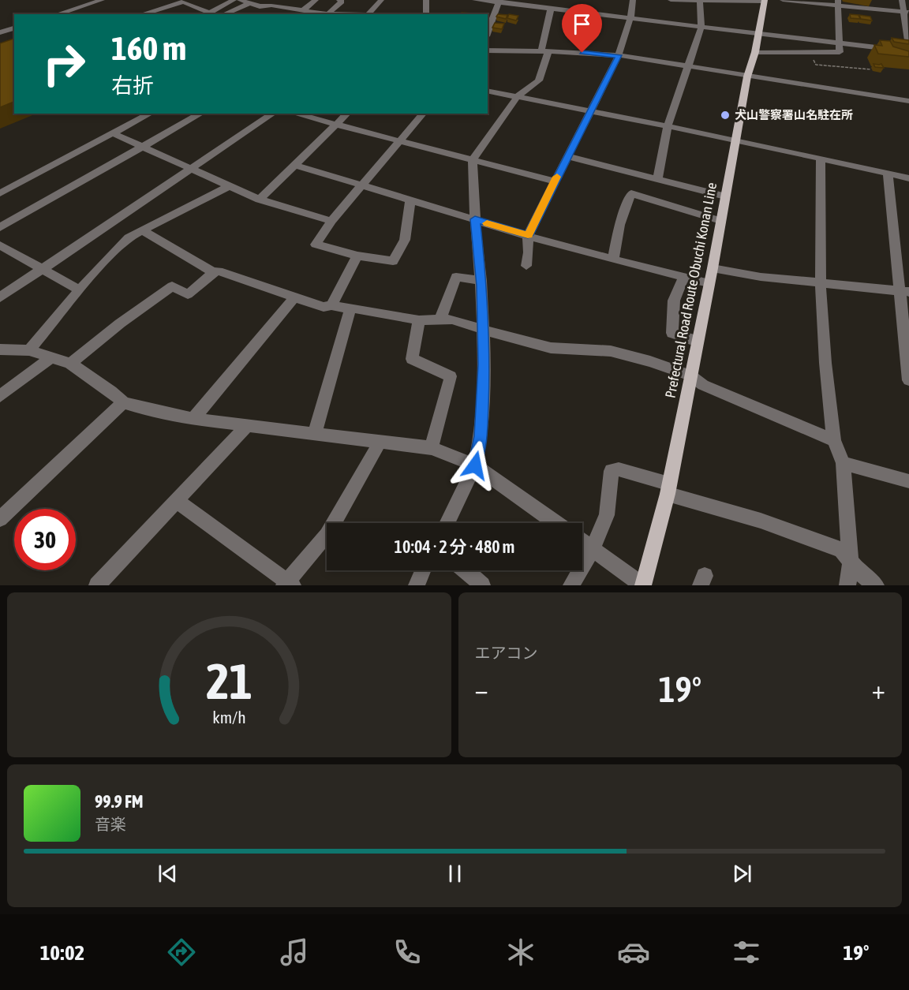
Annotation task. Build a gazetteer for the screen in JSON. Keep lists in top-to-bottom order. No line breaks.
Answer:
{"streets":{"main road":["Prefectural Road Route Obuchi Konan Line"]},"places":["犬山警察署山名駐在所"],"page":{"turn":["160 m","右折"],"limit":"30","trip":"10:04 · 2 分 · 480 m","tile":"エアコン","heat":["−","19°","+"],"song":["99.9 FM","音楽"],"tabs":["10:02","19°"],"gauge":["21","km/h"]}}
